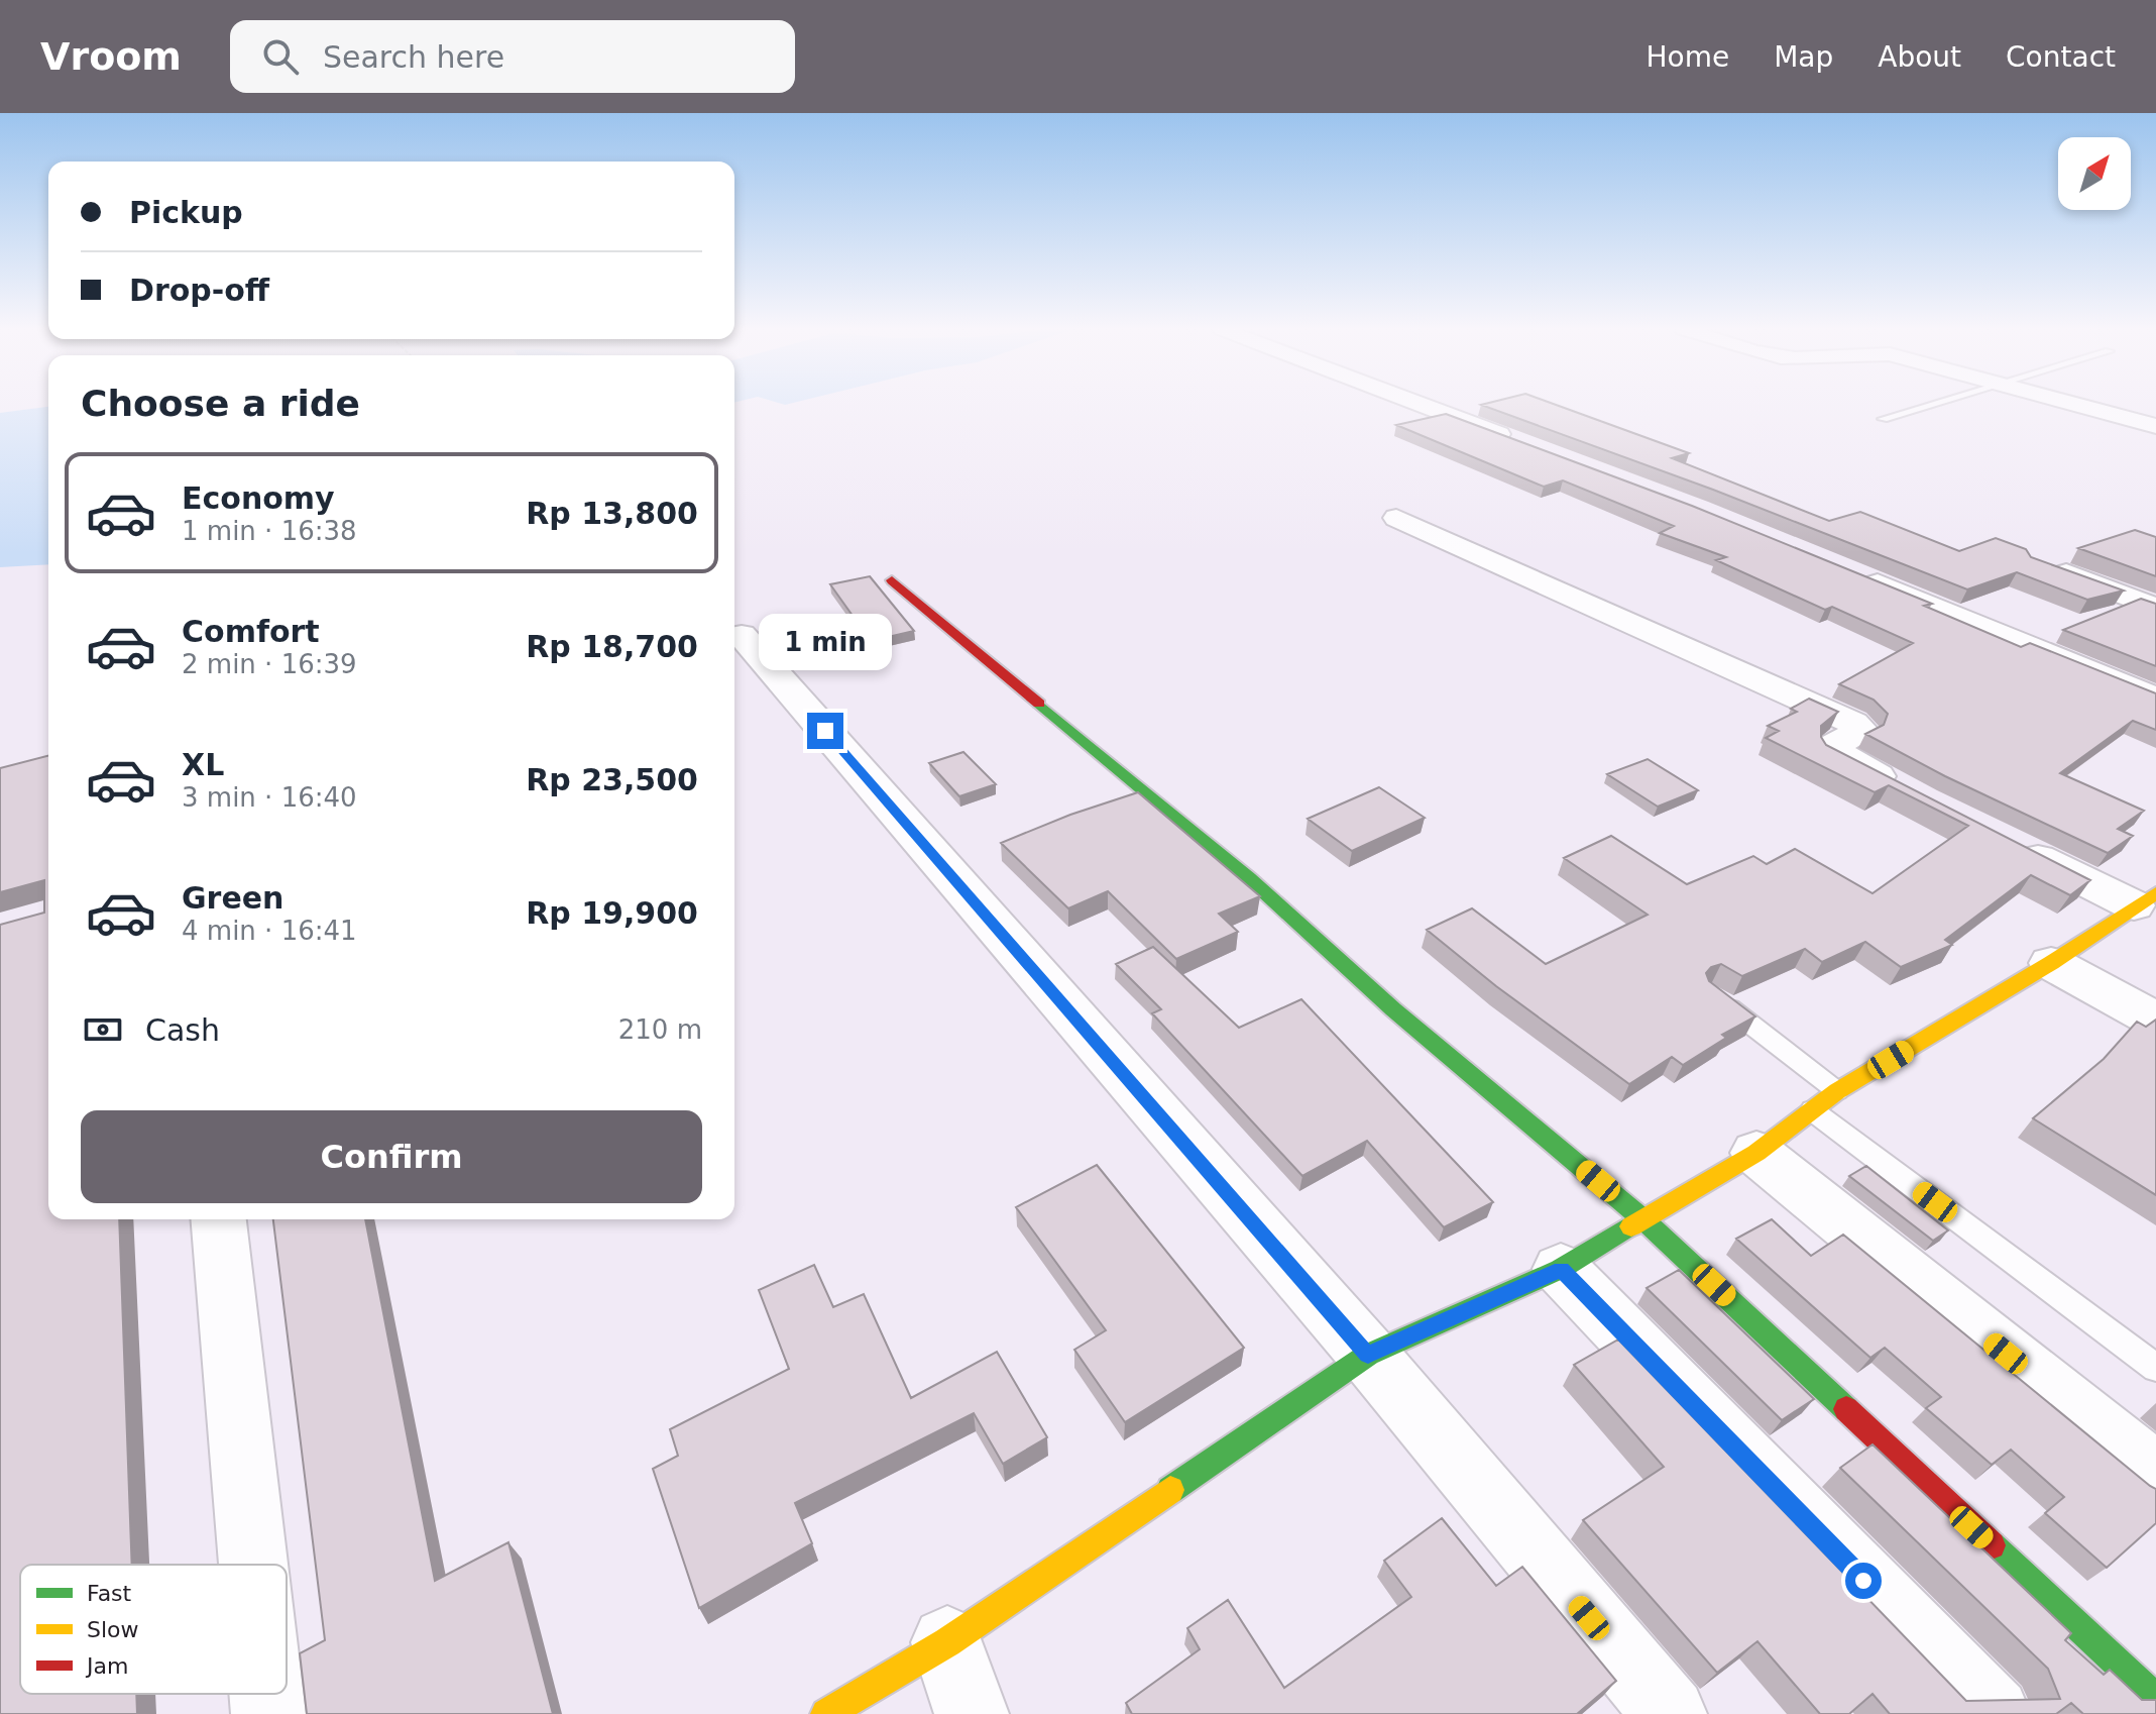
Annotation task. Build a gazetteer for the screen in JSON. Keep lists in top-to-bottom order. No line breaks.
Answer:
{"legend":["Fast","Slow","Jam"],"north":"top right","page":{"header":"Vroom","search":"Search here","nav":["Home","Map","About","Contact"],"banner":["Pickup","Drop-off"],"heading":"Choose a ride","list":[{"name":"Economy","note":"1 min · 16:38","value":"Rp 13,800"},{"name":"Comfort","note":"2 min · 16:39","value":"Rp 18,700"},{"name":"XL","note":"3 min · 16:40","value":"Rp 23,500"},{"name":"Green","note":"4 min · 16:41","value":"Rp 19,900"}],"bubble":"1 min","pay":["Cash","210 m"],"buttons":"Confirm"}}
